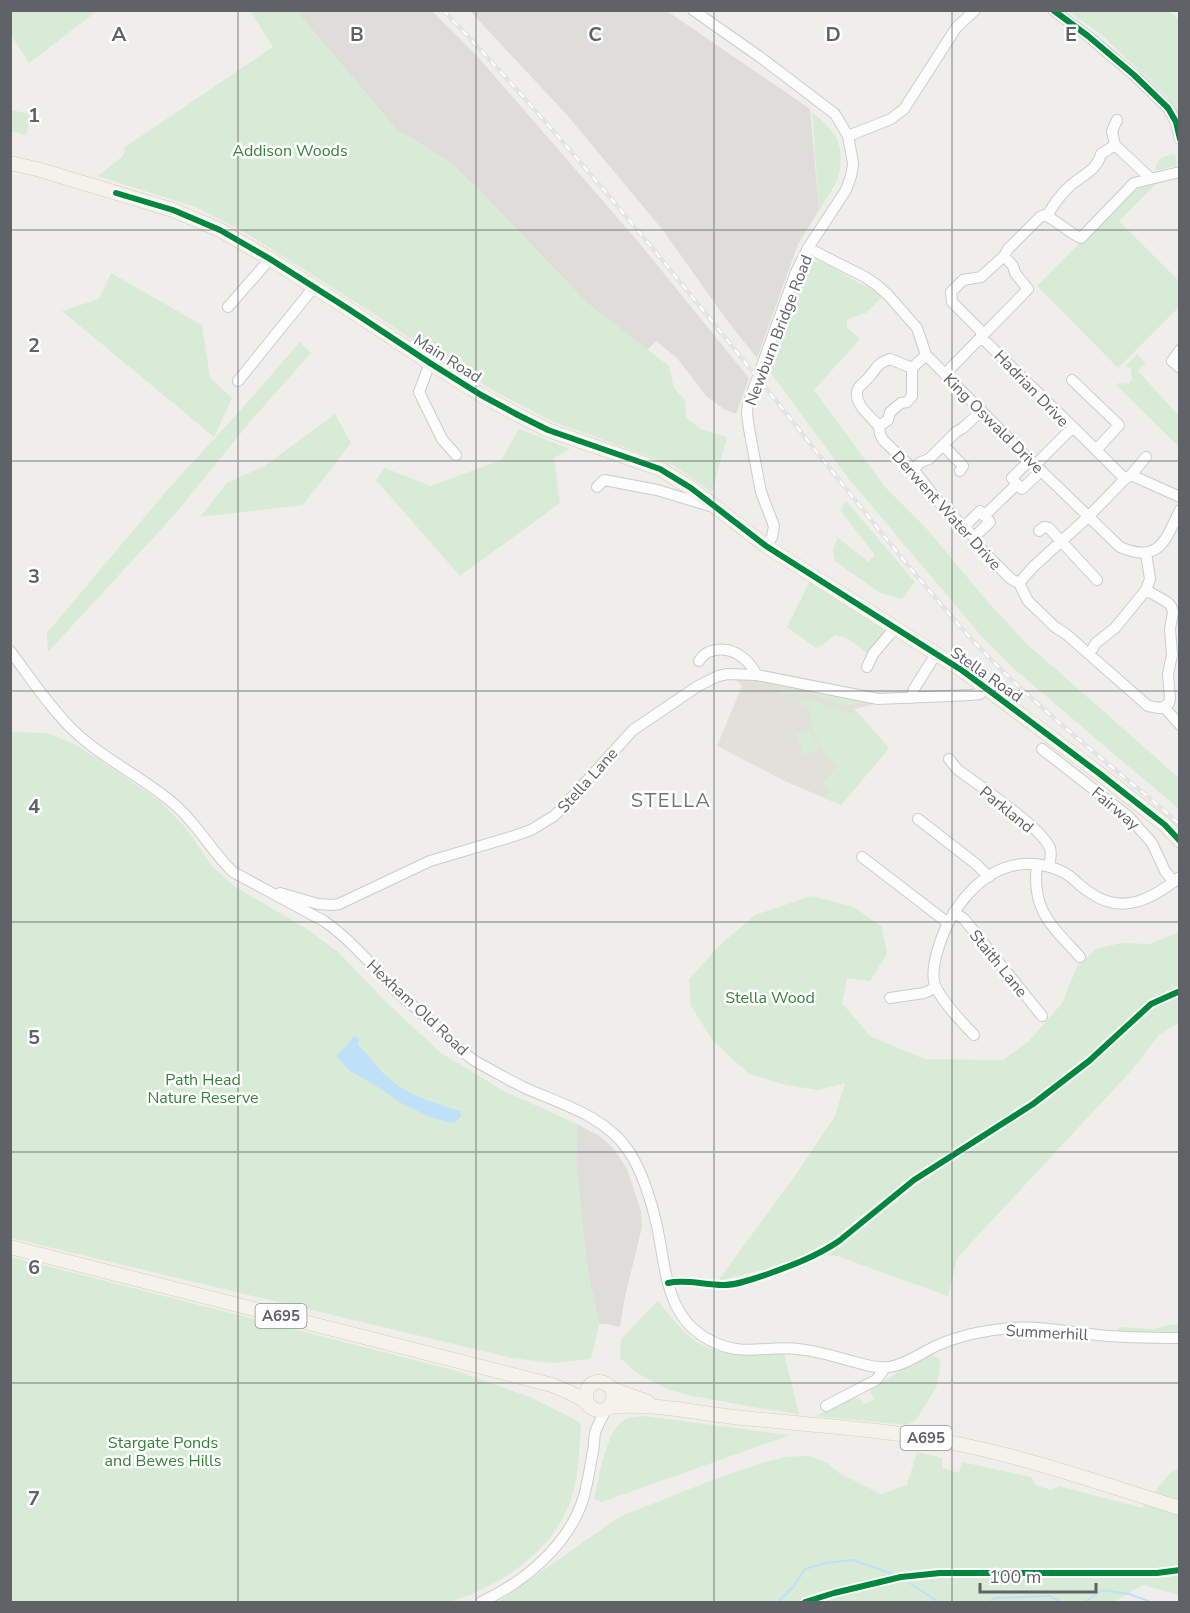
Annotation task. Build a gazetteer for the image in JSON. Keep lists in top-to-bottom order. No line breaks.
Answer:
{"streets":{"main road":["Main Road","Stella Road","A695"],"street":["Newburn Bridge Road","Hadrian Drive","King Oswald Drive","Derwent Water Drive","Stella Lane","Fairway","Parkland","Staith Lane","Hexham Old Road","Summerhill"]},"crossings":[["Newburn Bridge Road","Main Road"],["Newburn Bridge Road","King Oswald Drive"],["Newburn Bridge Road","Stella Road"],["Main Road","Stella Road"],["Hadrian Drive","King Oswald Drive"],["Stella Road","Stella Lane"],["Hexham Old Road","Summerhill"]],"districts":["STELLA"],"parks":["Addison Woods","Stella Wood","Path Head Nature Reserve","Stargate Ponds and Bewes Hills"],"scale_bar":"100 m","grid":{"columns":["A","B","C","D","E"],"rows":["1","2","3","4","5","6","7"]}}
